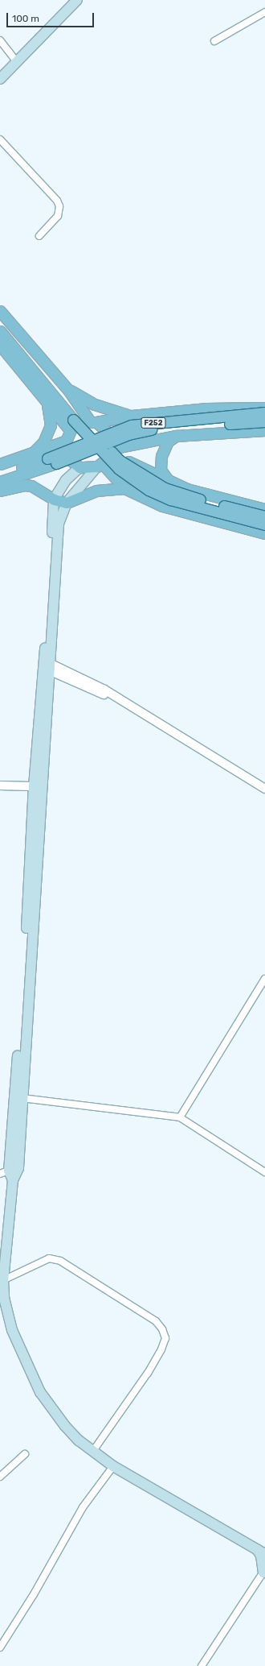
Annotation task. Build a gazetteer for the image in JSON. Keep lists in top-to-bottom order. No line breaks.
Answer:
{"streets":{"main road":["F252"]},"scale_bar":"100 m"}
